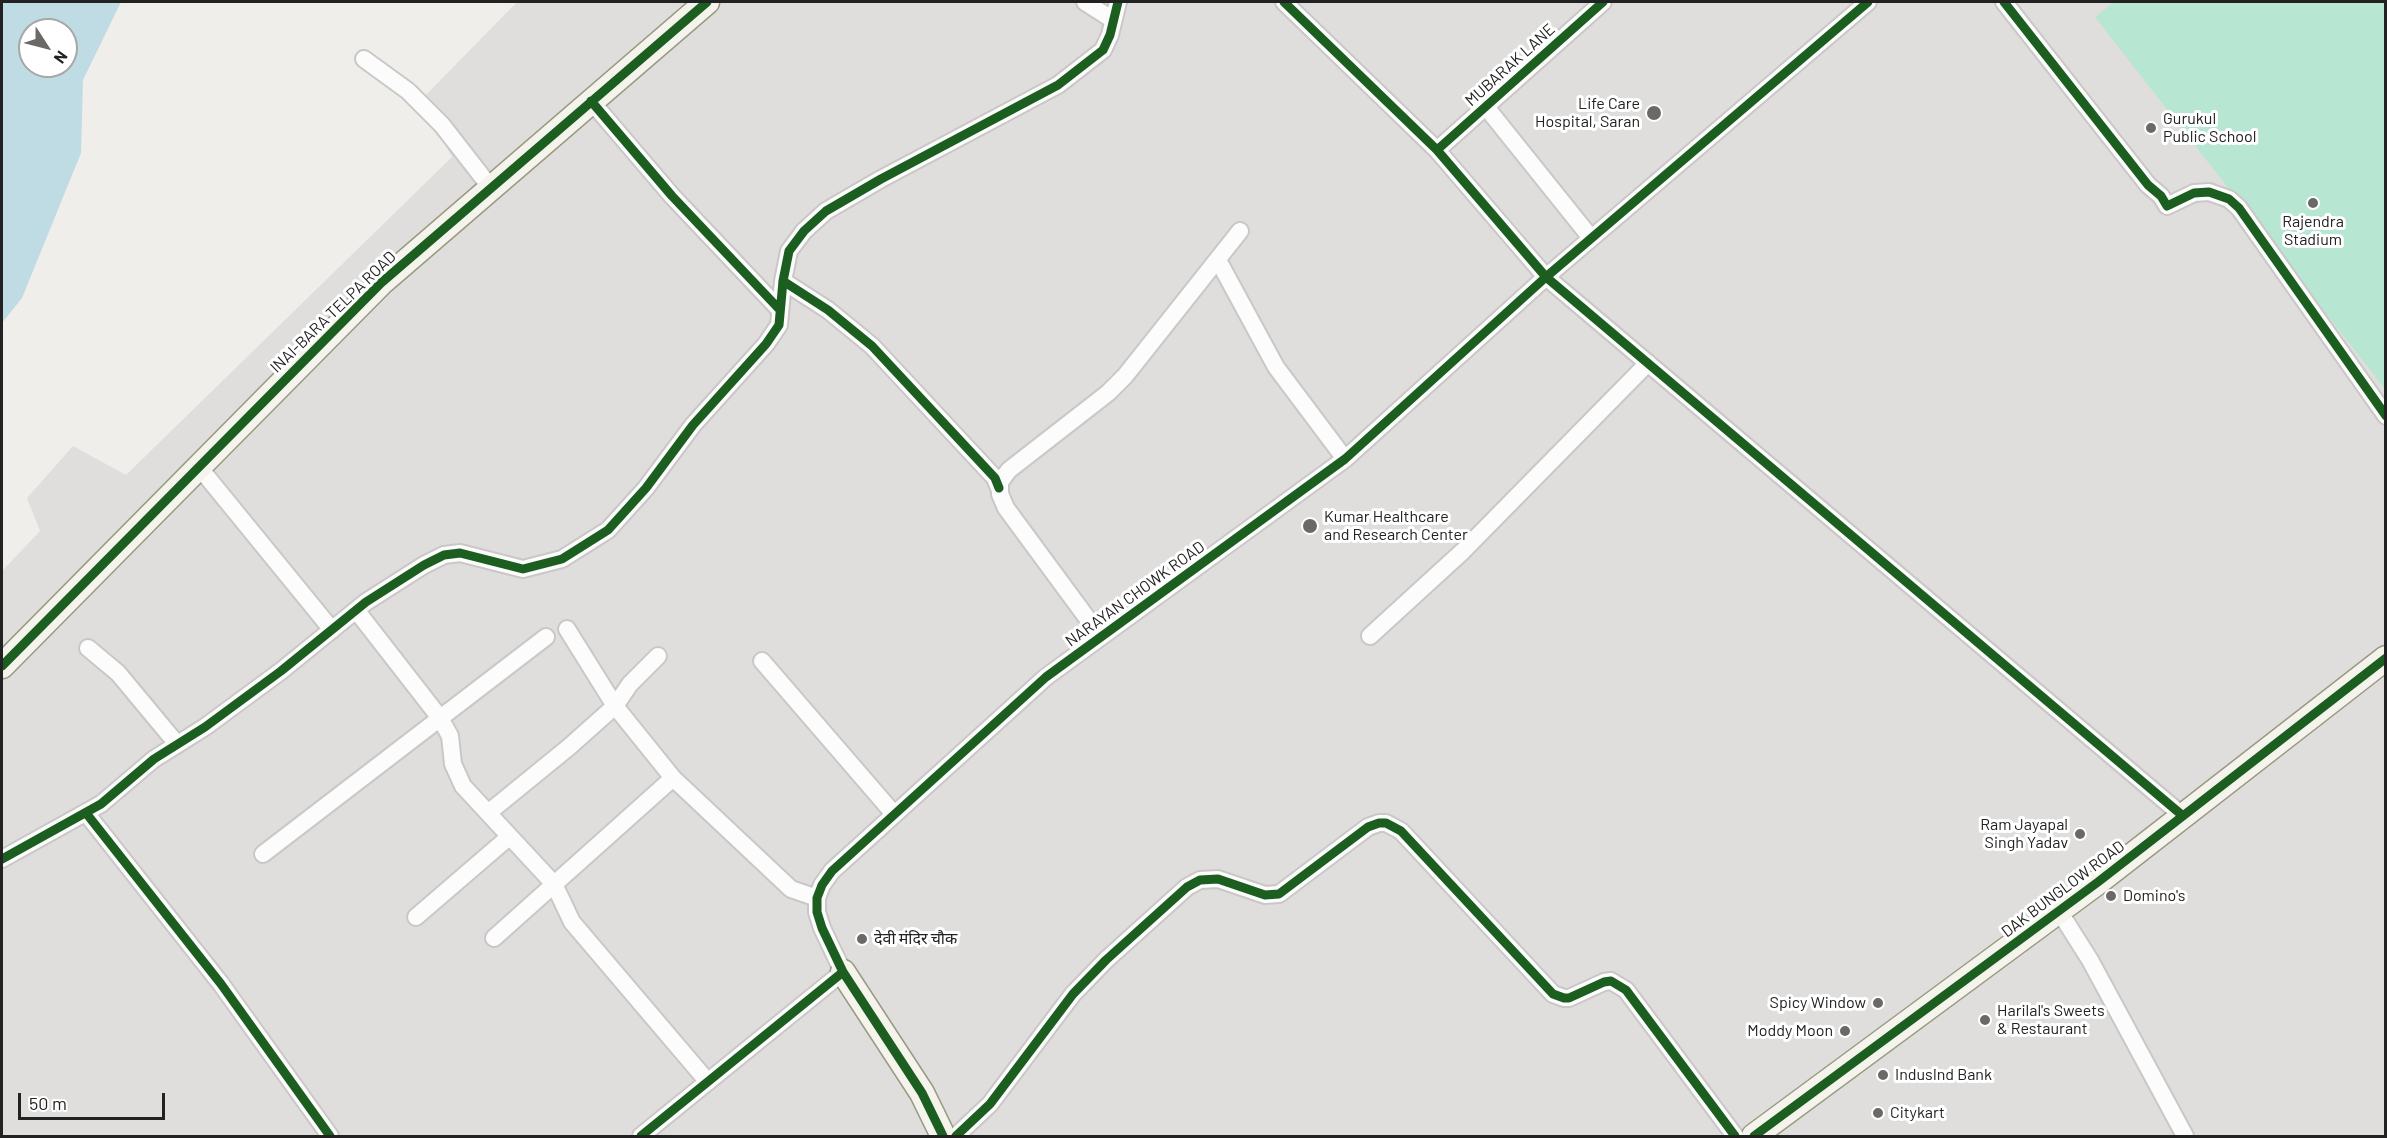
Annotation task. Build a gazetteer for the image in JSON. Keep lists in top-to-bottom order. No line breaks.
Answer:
{"streets":{"street":["MUBARAK LANE","INAI-BARA TELPA ROAD","NARAYAN CHOWK ROAD","DAK BUNGLOW ROAD"]},"places":["Life Care Hospital, Saran","Gurukul Public School","Rajendra Stadium","Kumar Healthcare and Research Center","Ram Jayapal Singh Yadav","Domino's","देवी मंदिर चौक","Spicy Window","Harilal's Sweets & Restaurant","Moddy Moon","IndusInd Bank","Citykart"],"scale_bar":"50 m","north":"bottom right"}
